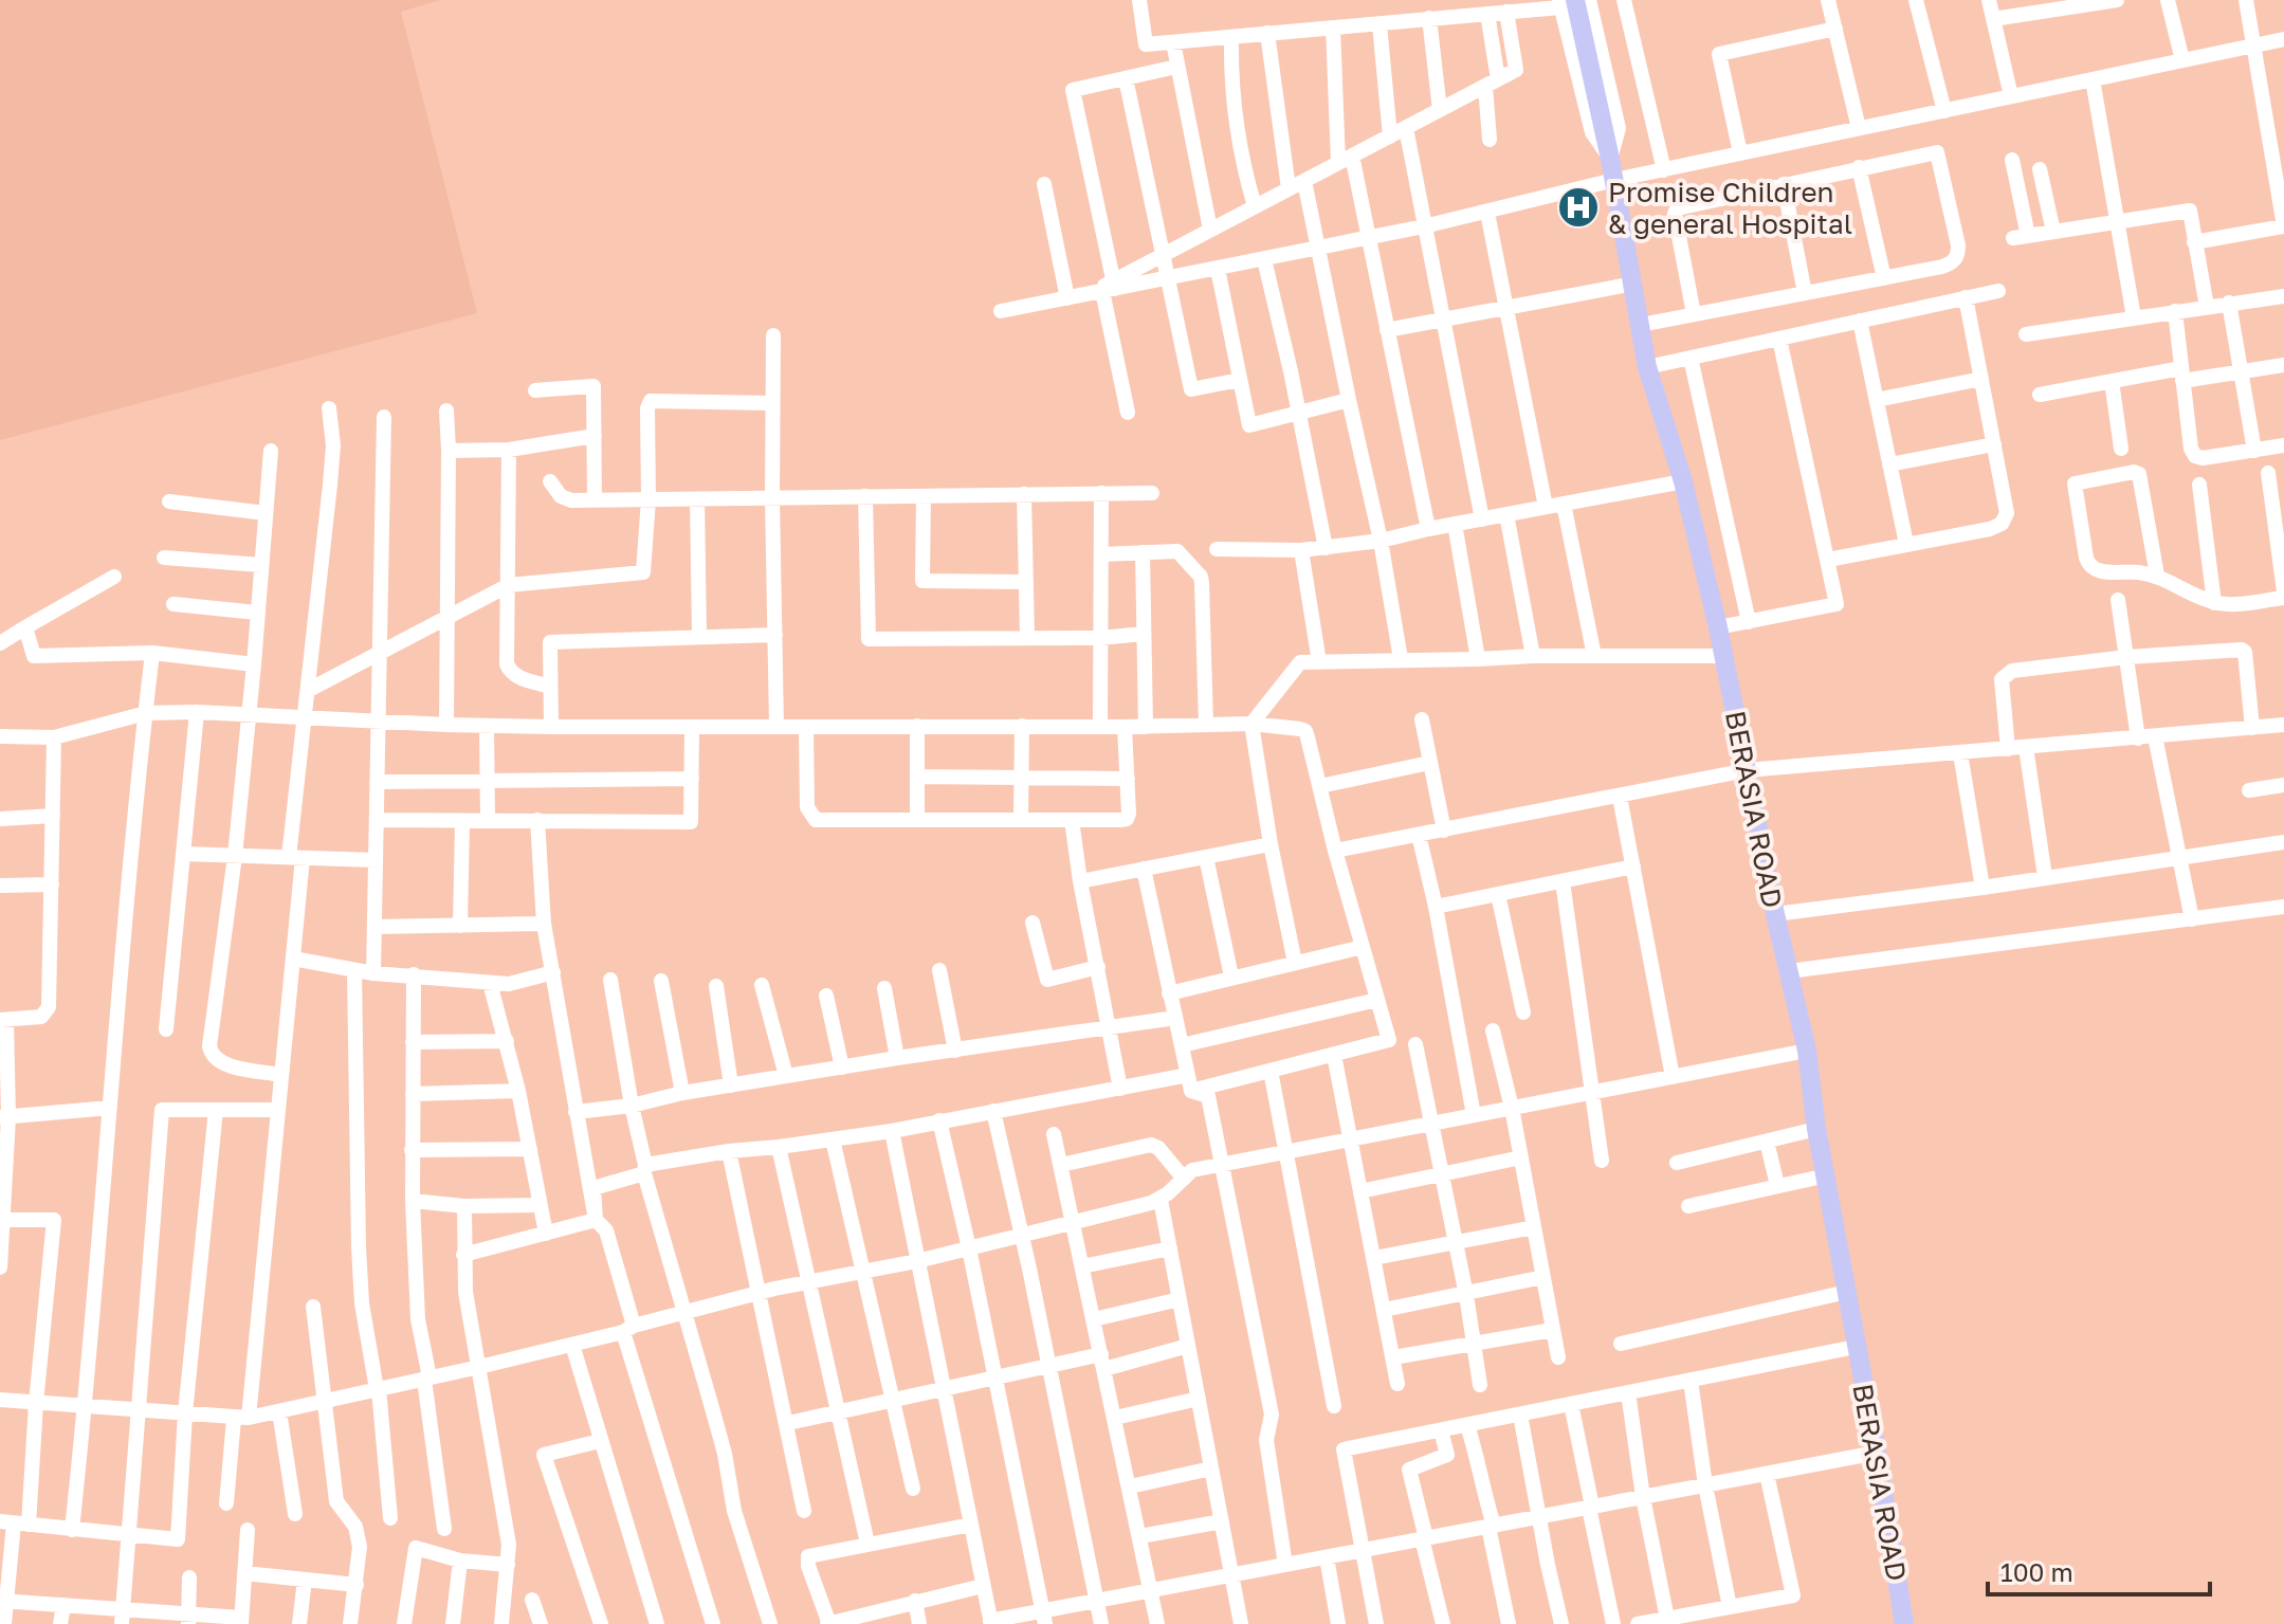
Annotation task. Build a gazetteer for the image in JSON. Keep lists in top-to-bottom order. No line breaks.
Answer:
{"streets":{"main road":["BERASIA ROAD"]},"places":{"hospital":["Promise Children & general Hospital"]},"scale_bar":"100 m"}
